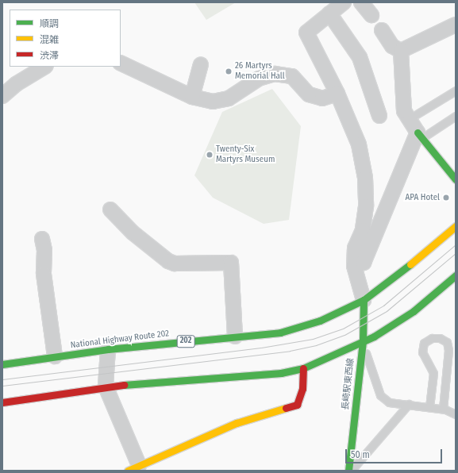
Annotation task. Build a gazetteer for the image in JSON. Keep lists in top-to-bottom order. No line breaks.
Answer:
{"streets":{"main road":["National Highway Route 202","202","長崎駅東西線"]},"crossings":[["National Highway Route 202","長崎駅東西線"]],"places":["26 Martyrs Memorial Hall","Twenty-Six Martyrs Museum","APA Hotel"],"legend":["順調","混雑","渋滞"],"scale_bar":"50 m"}
